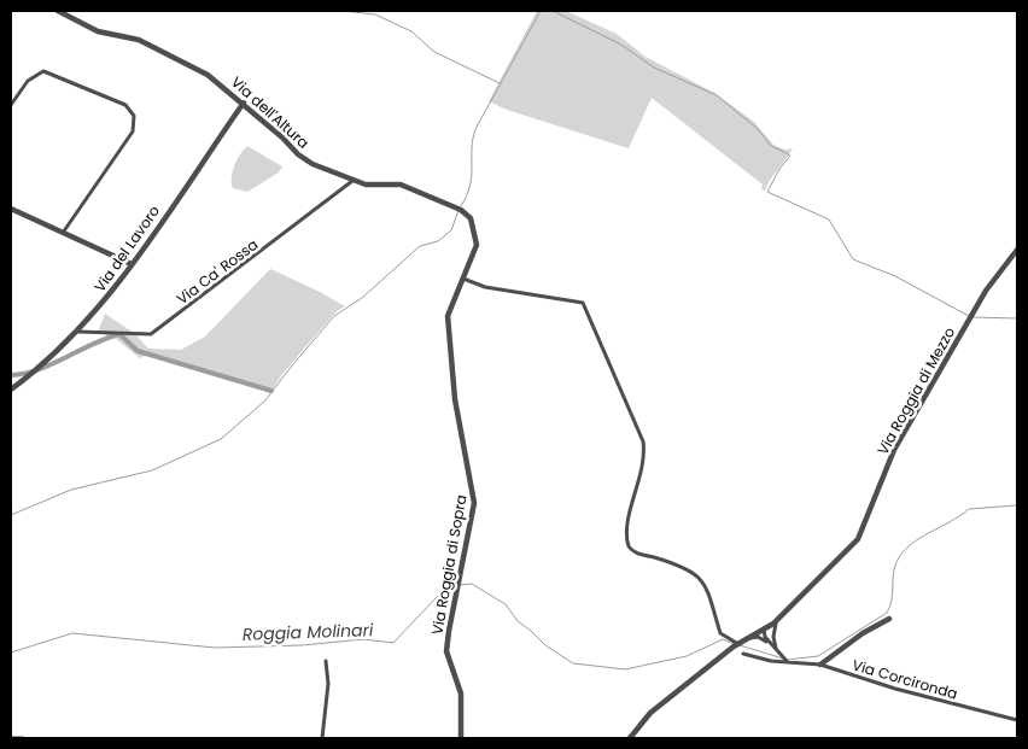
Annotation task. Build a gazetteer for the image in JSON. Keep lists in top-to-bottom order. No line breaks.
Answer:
{"streets":{"street":["Via dell'Altura","Via del Lavoro","Via Ca' Rossa","Via Roggia di Mezzo","Via Roggia di Sopra","Via Corcironda"]},"crossings":[["Via dell'Altura","Via del Lavoro"],["Via dell'Altura","Via Ca' Rossa"],["Via dell'Altura","Via Roggia di Sopra"],["Via del Lavoro","Via Ca' Rossa"]],"water":["Roggia Molinari"]}
